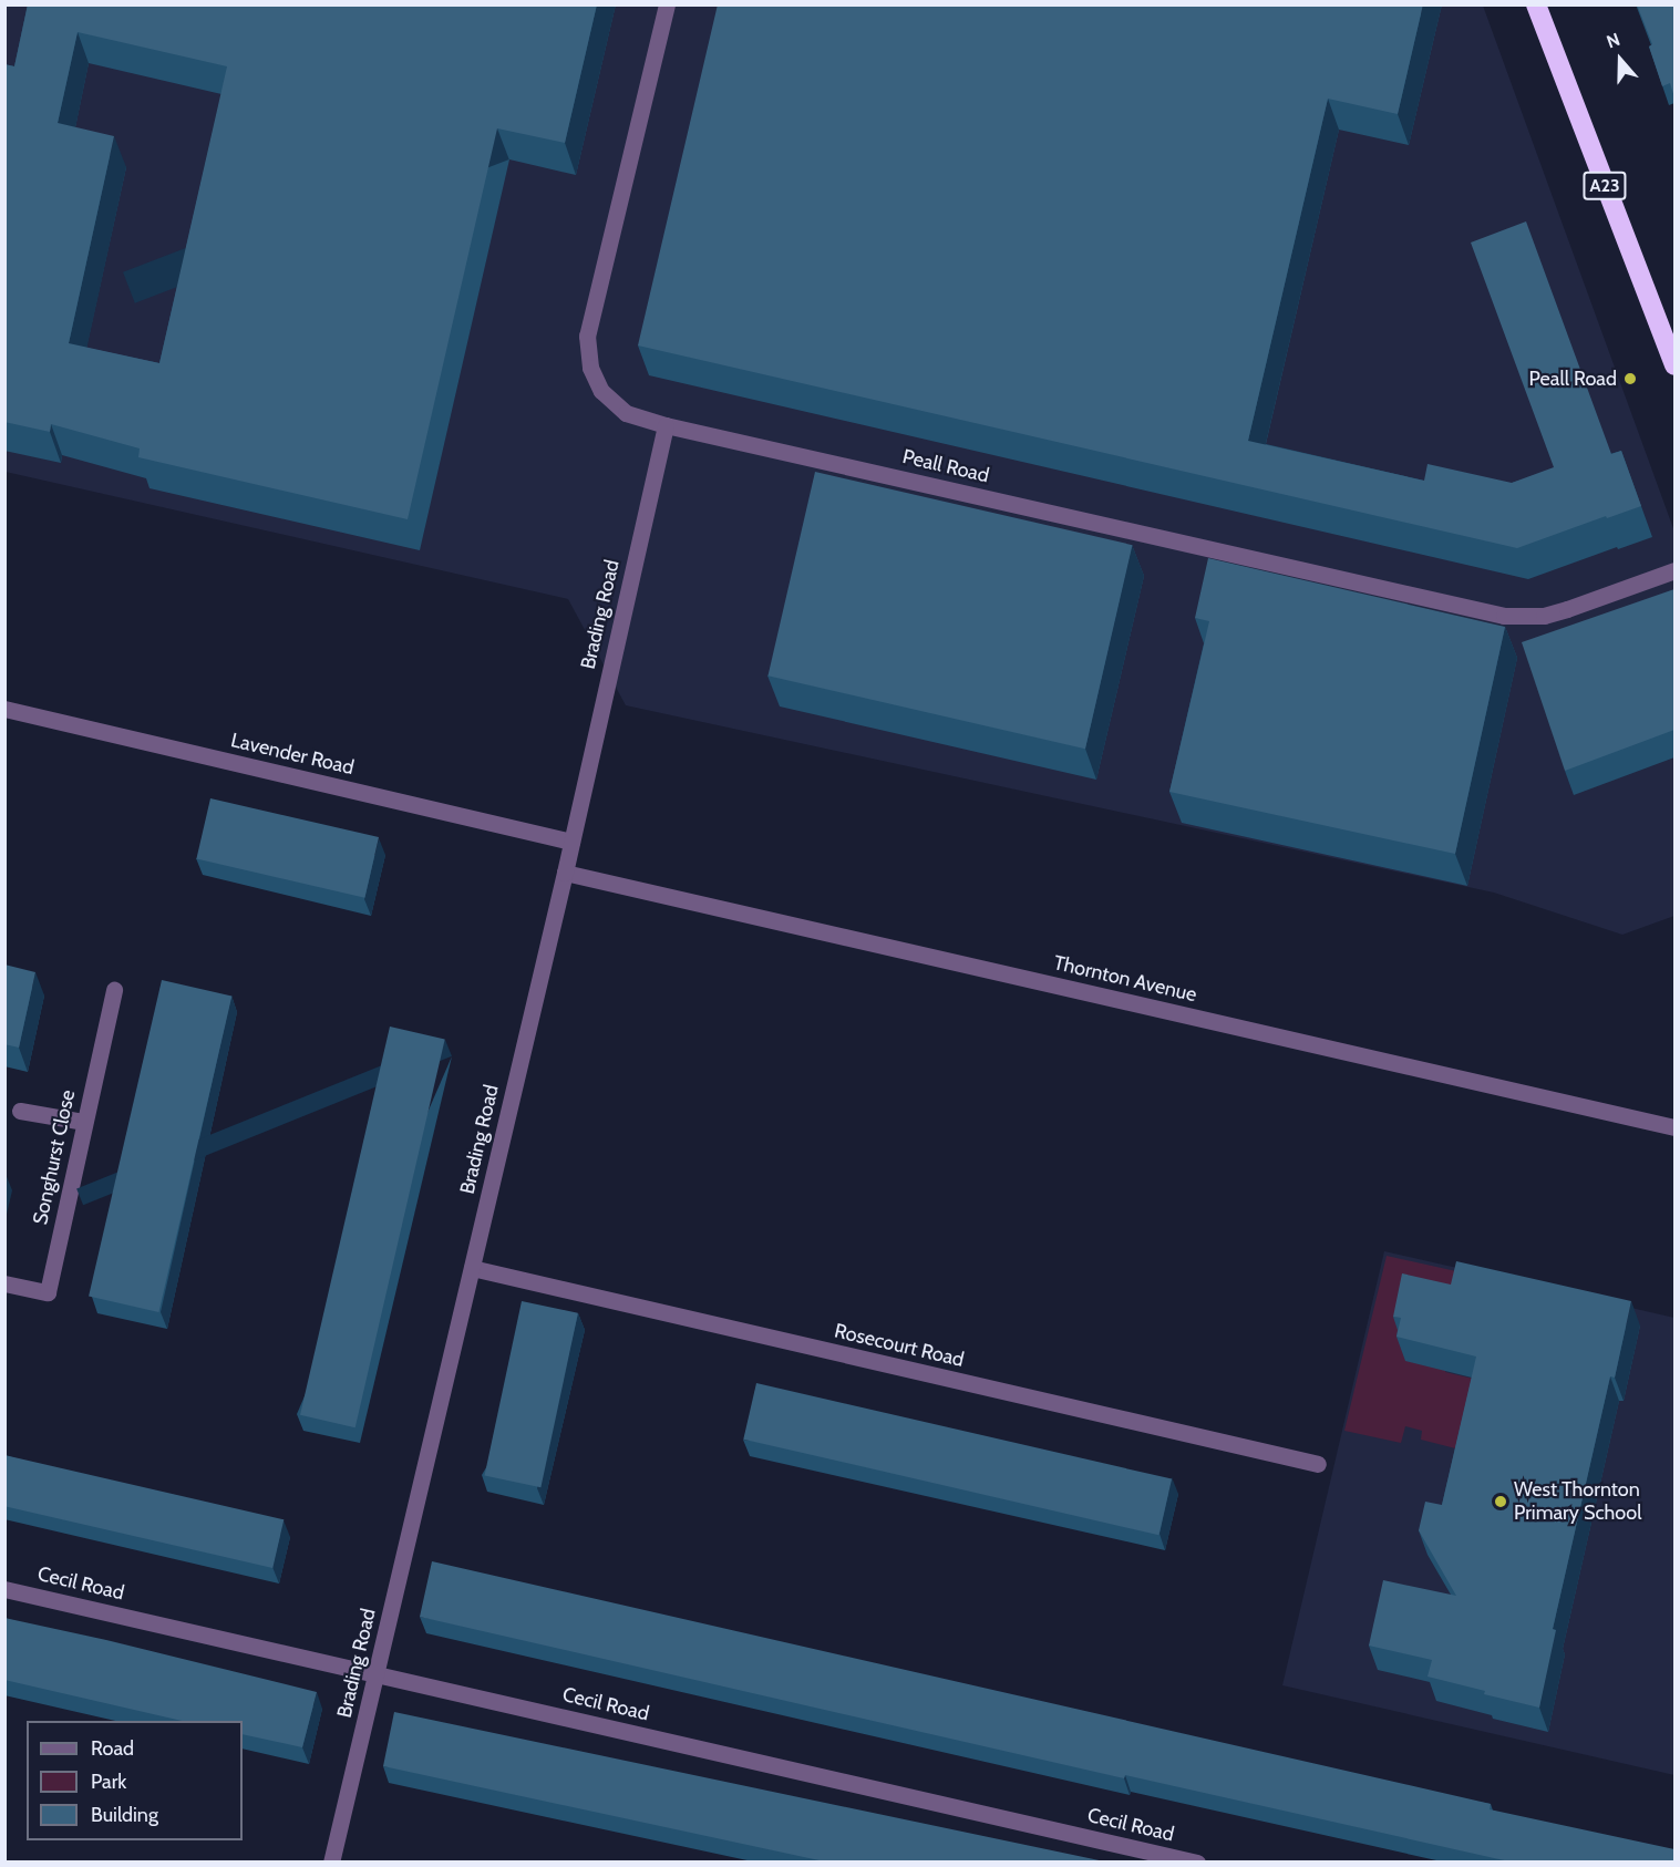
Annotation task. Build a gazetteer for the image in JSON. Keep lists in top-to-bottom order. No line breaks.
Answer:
{"streets":{"highway":["A23"],"street":["Peall Road","Brading Road","Lavender Road","Thornton Avenue","Songhurst Close","Rosecourt Road","Cecil Road"]},"crossings":[["Peall Road","Brading Road"],["Brading Road","Lavender Road"],["Brading Road","Thornton Avenue"],["Brading Road","Rosecourt Road"],["Brading Road","Cecil Road"]],"places":["Peall Road","West Thornton Primary School"],"legend":["Road","Park","Building"],"north":"top"}
